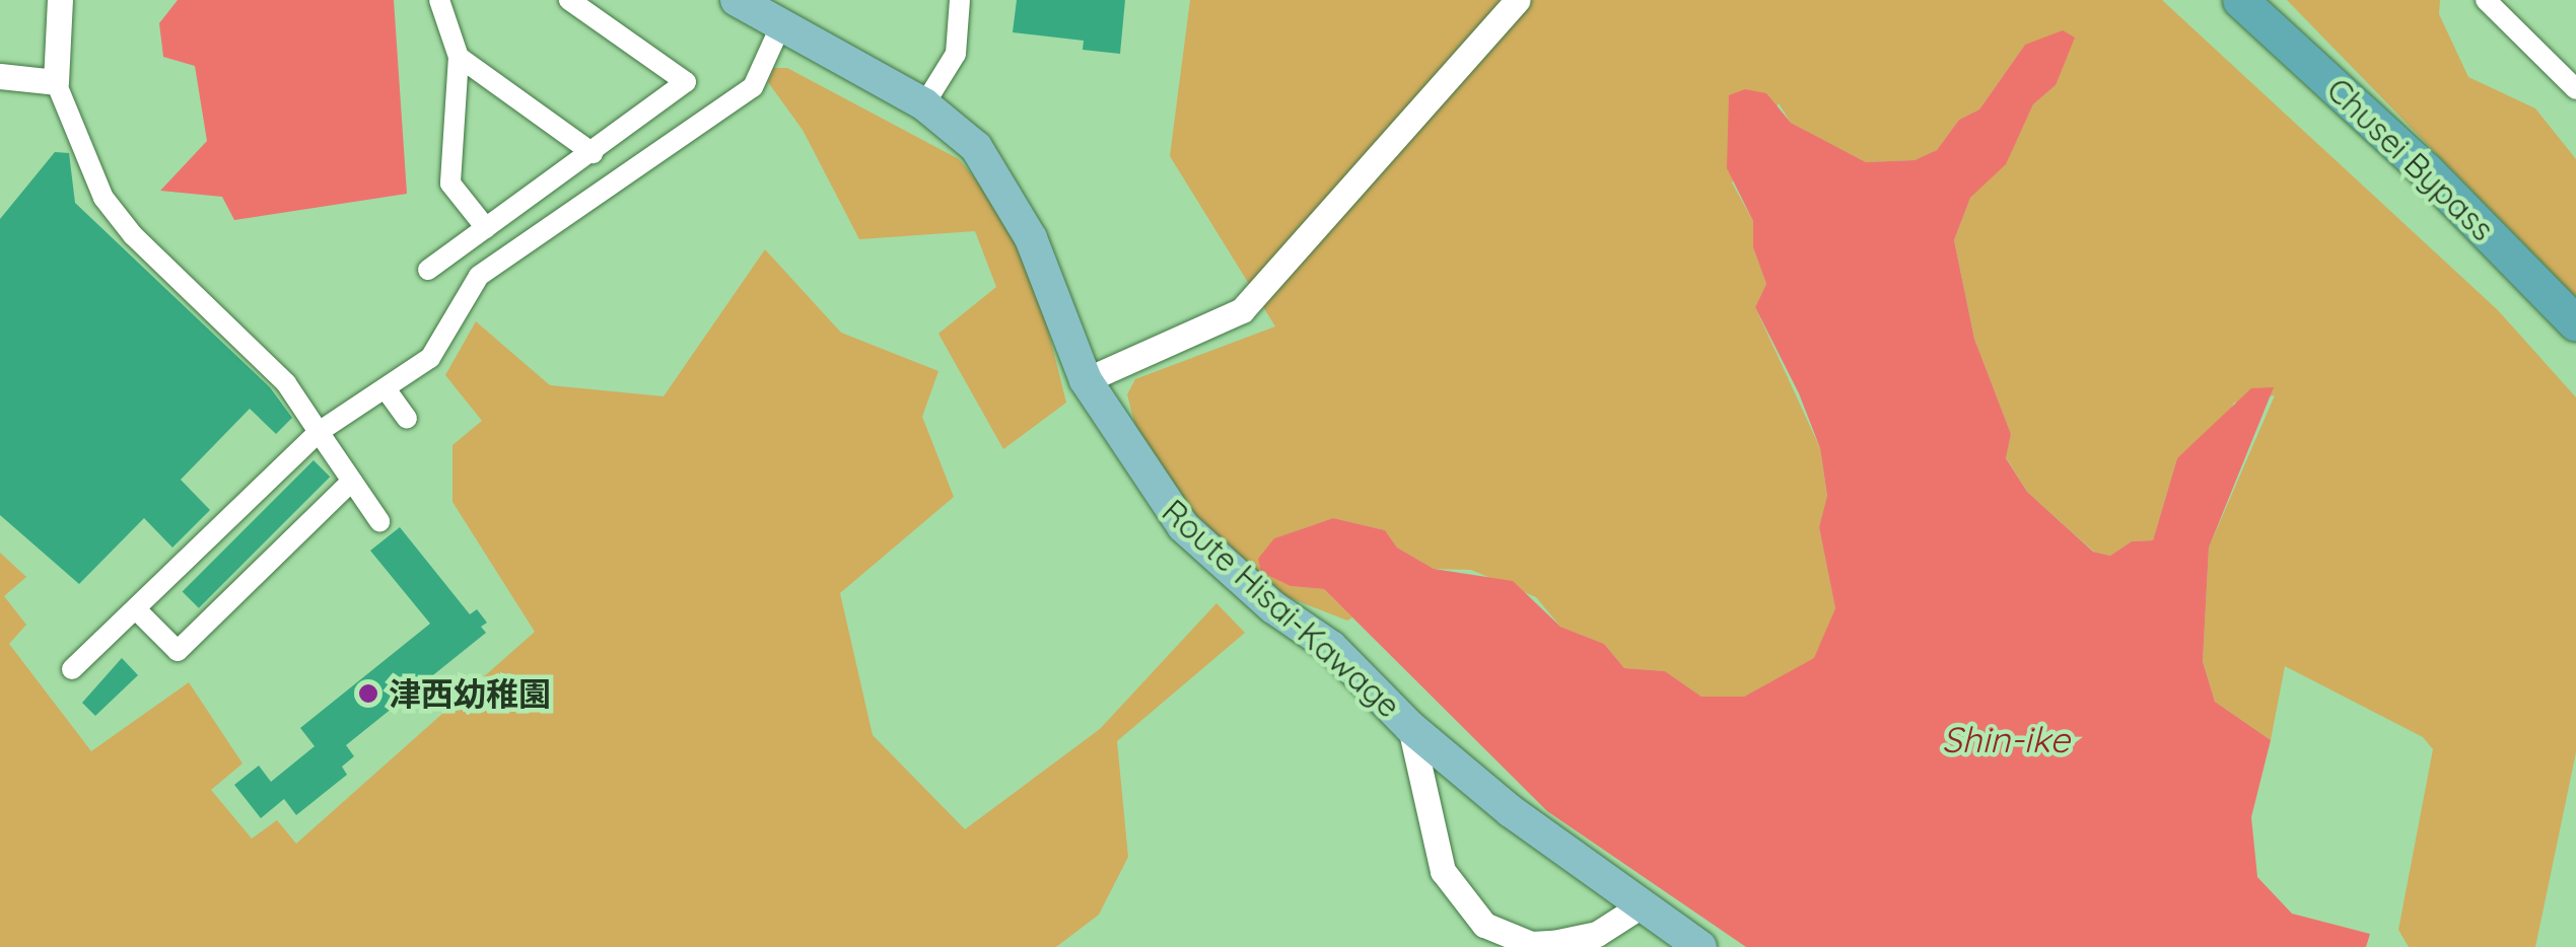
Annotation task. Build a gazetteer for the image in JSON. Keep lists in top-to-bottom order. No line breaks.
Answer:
{"streets":{"highway":["Chusei Bypass"],"main road":["Route Hisai-Kawage"]},"water":["Shin-ike"],"places":["津西幼稚園"]}
